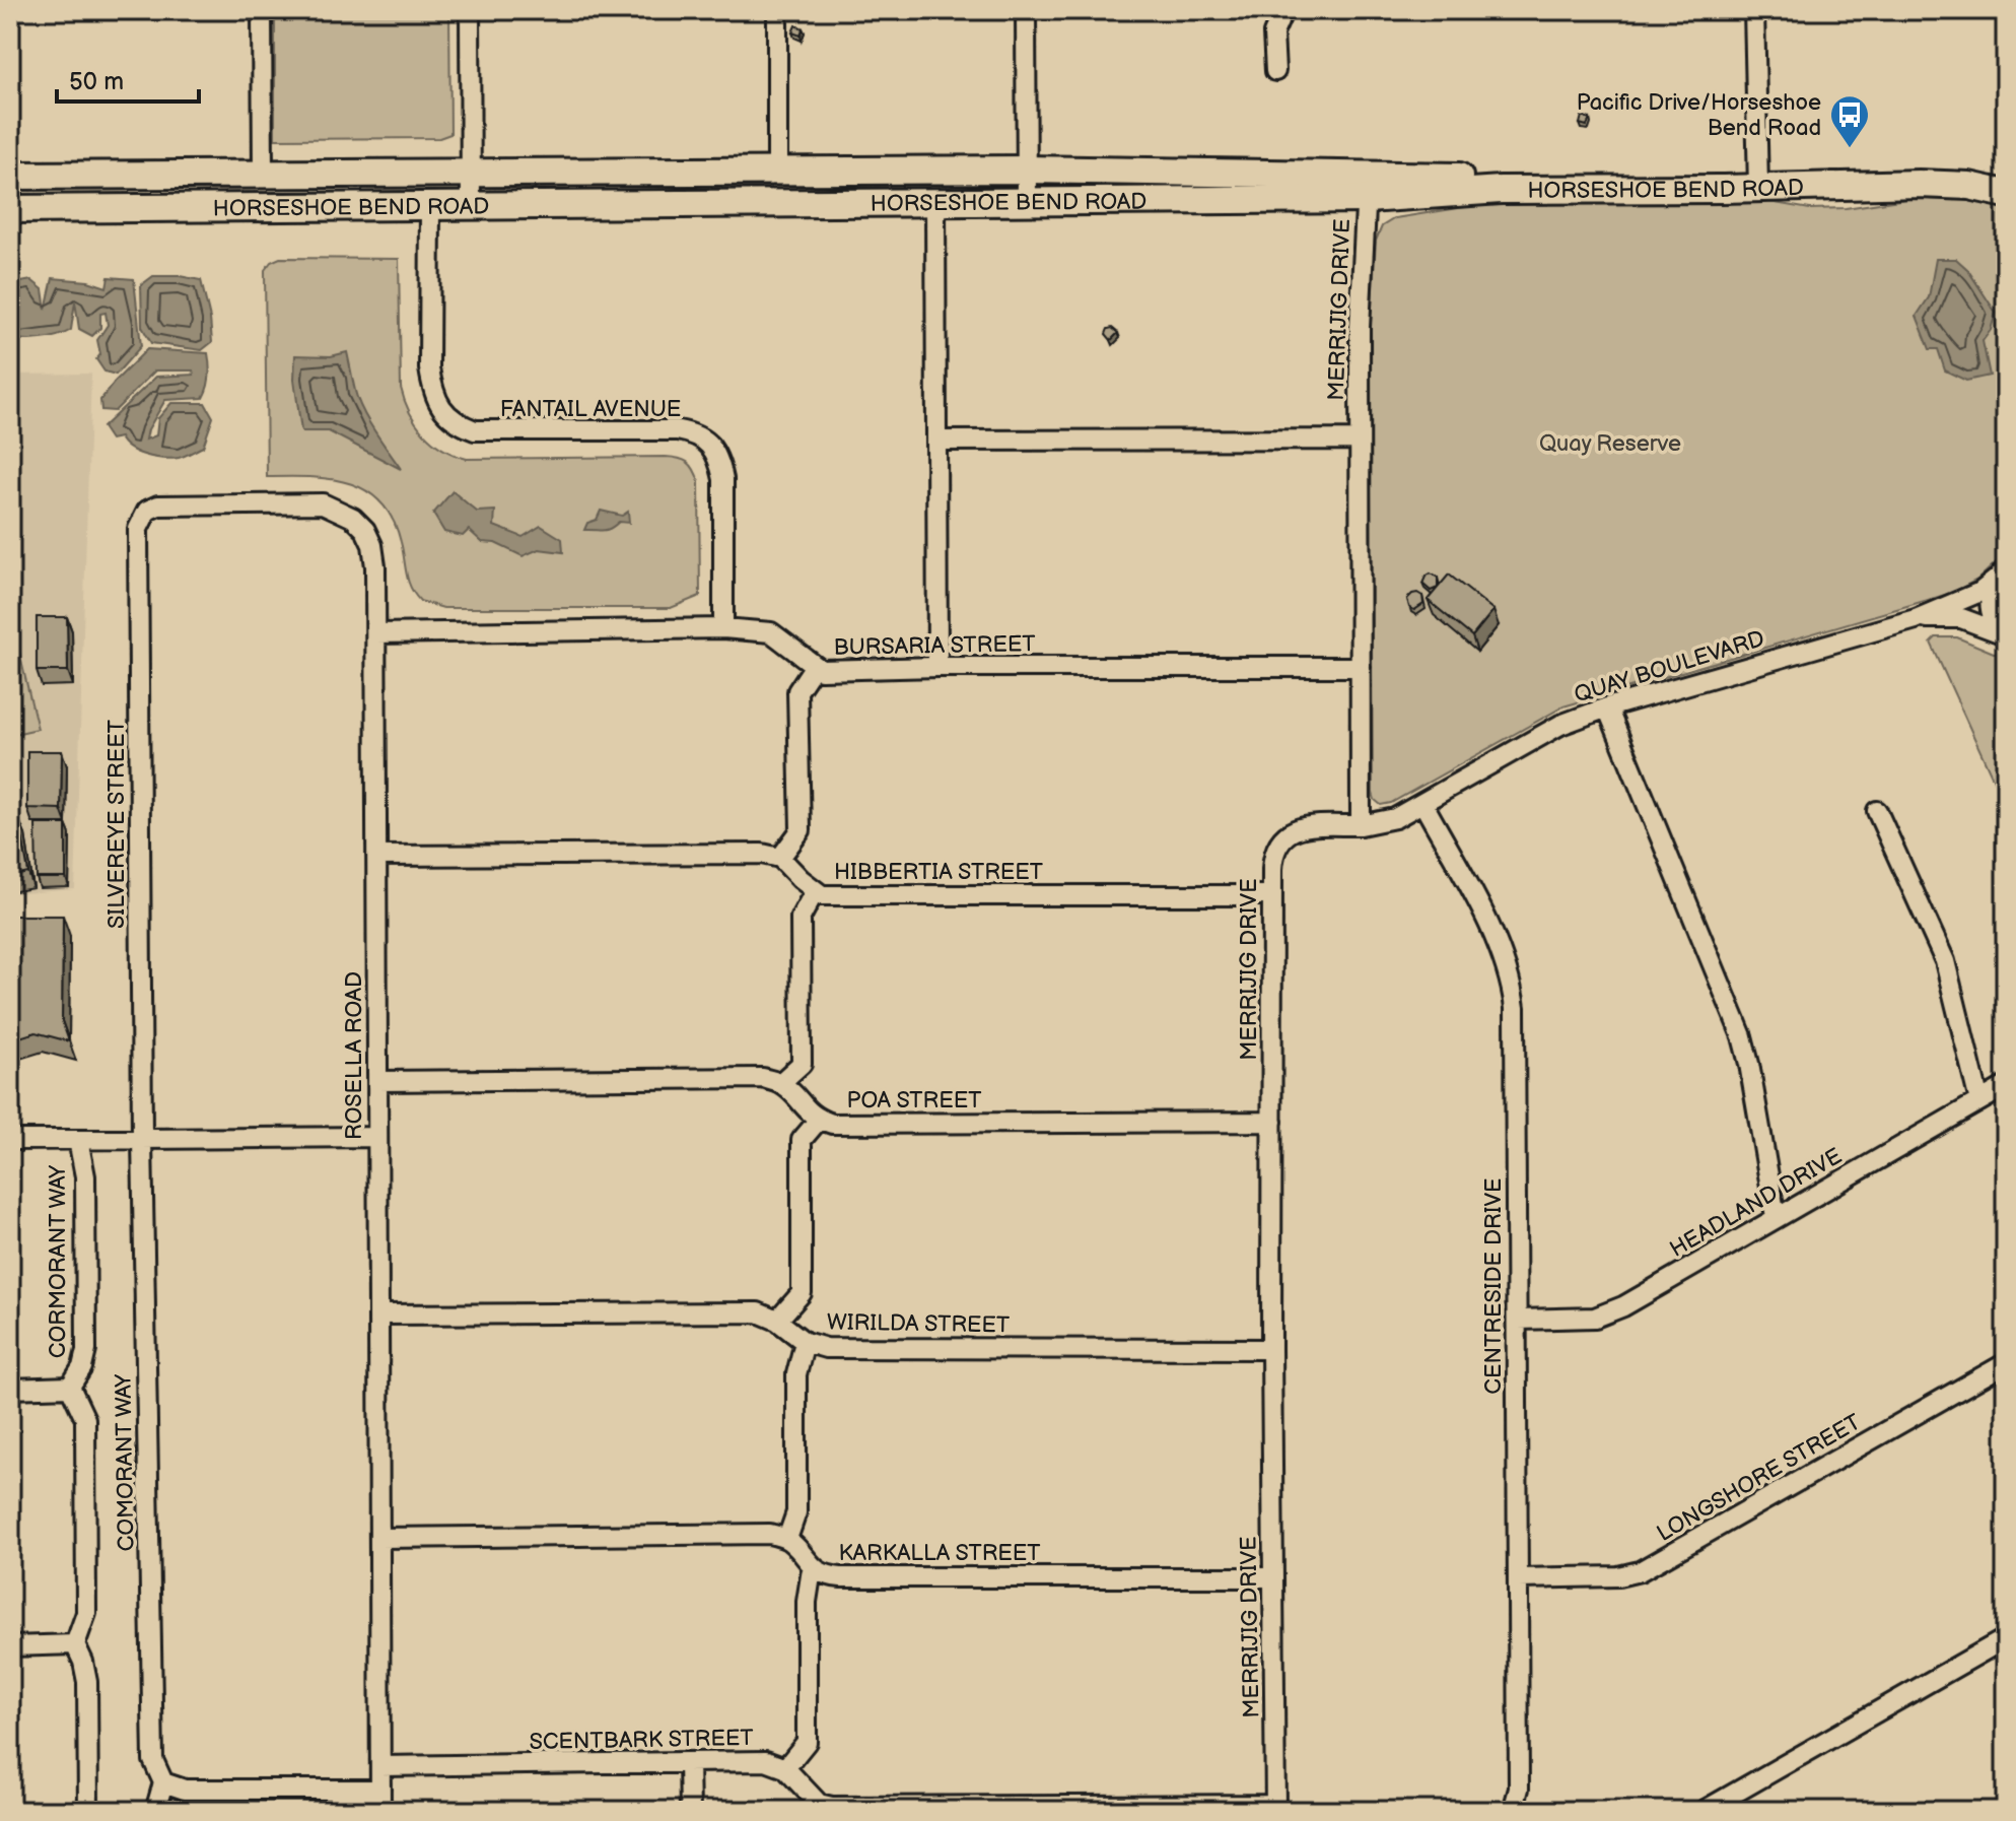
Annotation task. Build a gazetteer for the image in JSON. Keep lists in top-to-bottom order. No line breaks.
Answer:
{"streets":{"street":["HORSESHOE BEND ROAD","MERRIJIG DRIVE","FANTAIL AVENUE","BURSARIA STREET","QUAY BOULEVARD","SILVEREYE STREET","HIBBERTIA STREET","ROSELLA ROAD","POA STREET","HEADLAND DRIVE","CORMORANT WAY","CENTRESIDE DRIVE","WIRILDA STREET","COMORANT WAY","LONGSHORE STREET","KARKALLA STREET","SCENTBARK STREET"]},"crossings":[["HORSESHOE BEND ROAD","MERRIJIG DRIVE"],["HORSESHOE BEND ROAD","FANTAIL AVENUE"],["MERRIJIG DRIVE","BURSARIA STREET"],["MERRIJIG DRIVE","QUAY BOULEVARD"],["MERRIJIG DRIVE","HIBBERTIA STREET"],["MERRIJIG DRIVE","POA STREET"],["MERRIJIG DRIVE","WIRILDA STREET"],["MERRIJIG DRIVE","KARKALLA STREET"],["FANTAIL AVENUE","BURSARIA STREET"],["BURSARIA STREET","ROSELLA ROAD"],["QUAY BOULEVARD","CENTRESIDE DRIVE"],["SILVEREYE STREET","ROSELLA ROAD"],["SILVEREYE STREET","COMORANT WAY"],["ROSELLA ROAD","WIRILDA STREET"],["ROSELLA ROAD","SCENTBARK STREET"],["HEADLAND DRIVE","CENTRESIDE DRIVE"],["CENTRESIDE DRIVE","LONGSHORE STREET"]],"parks":["Quay Reserve"],"places":{"bus stop":["Pacific Drive/Horseshoe Bend Road"]},"scale_bar":"50 m"}
